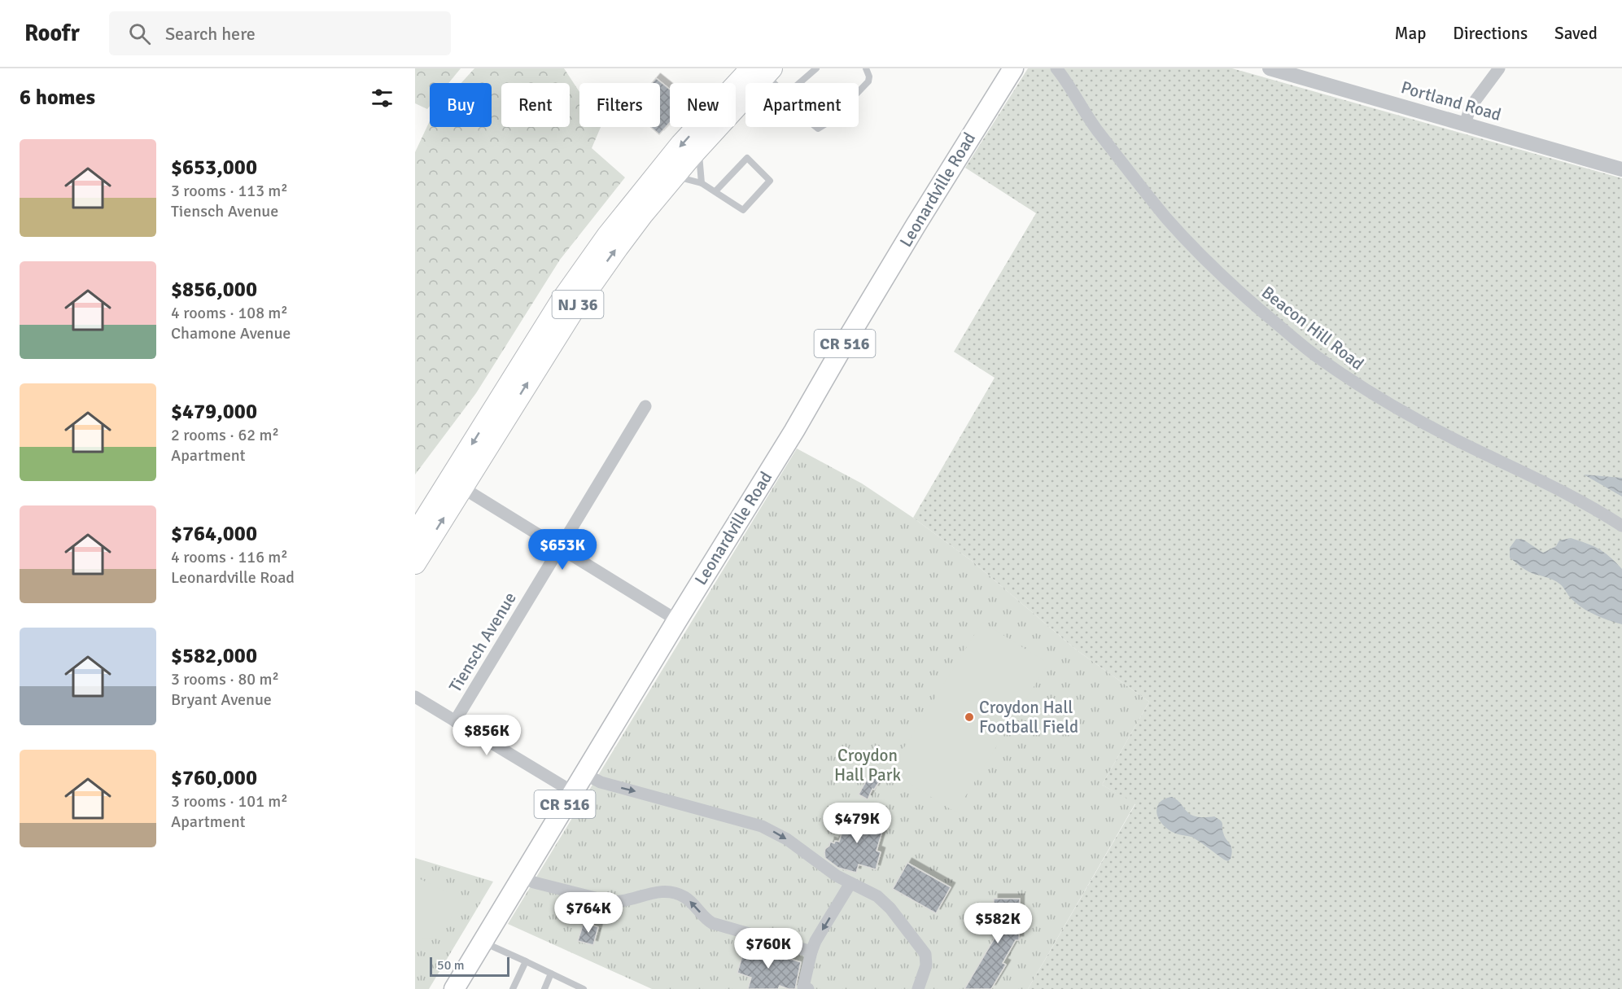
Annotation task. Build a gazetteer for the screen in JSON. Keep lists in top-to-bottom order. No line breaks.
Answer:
{"streets":{"highway":["NJ 36"],"main road":["Leonardville Road","CR 516"],"street":["Portland Road","Beacon Hill Road","Tiensch Avenue"]},"parks":["Croydon Hall Park"],"places":["Croydon Hall Football Field"],"scale_bar":"50 m","page":{"header":"Roofr","search":"Search here","nav":["Map","Directions","Saved"],"heading":"6 homes","chip":["Buy","Rent","Filters","New","Apartment"],"list":[{"name":"$653,000","note":"3 rooms · 113 m² · Tiensch Avenue"},{"name":"$856,000","note":"4 rooms · 108 m² · Chamone Avenue"},{"name":"$479,000","note":"2 rooms · 62 m² · Apartment"},{"name":"$764,000","note":"4 rooms · 116 m² · Leonardville Road"},{"name":"$582,000","note":"3 rooms · 80 m² · Bryant Avenue"},{"name":"$760,000","note":"3 rooms · 101 m² · Apartment"}],"price":["$653K","$856K","$479K","$764K","$582K","$760K"],"scale":"50 m"}}
